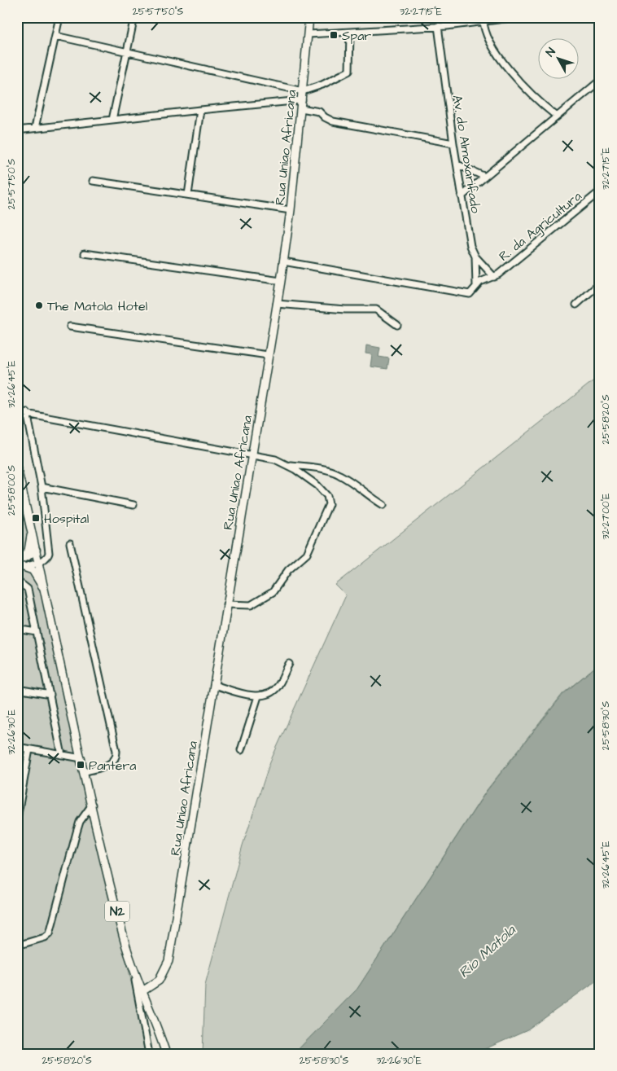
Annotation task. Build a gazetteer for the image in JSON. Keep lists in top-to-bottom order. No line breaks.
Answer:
{"streets":{"main road":["Rua Uniao Africana","N2"],"street":["Av. do Almoxarifado","R. da Agricultura"]},"crossings":[["Rua Uniao Africana","R. da Agricultura"],["Rua Uniao Africana","N2"],["Av. do Almoxarifado","R. da Agricultura"]],"water":["Rio Matola"],"places":{"transit":["Spar","Hospital","Pantera"],"other":["The Matola Hotel"]},"north":"top left","coordinates":["25°57'50\"S","32°27'15\"E","32°26'45\"E","25°58'20\"S","25°58'00\"S","32°27'00\"E","25°58'30\"S","32°26'30\"E"]}
